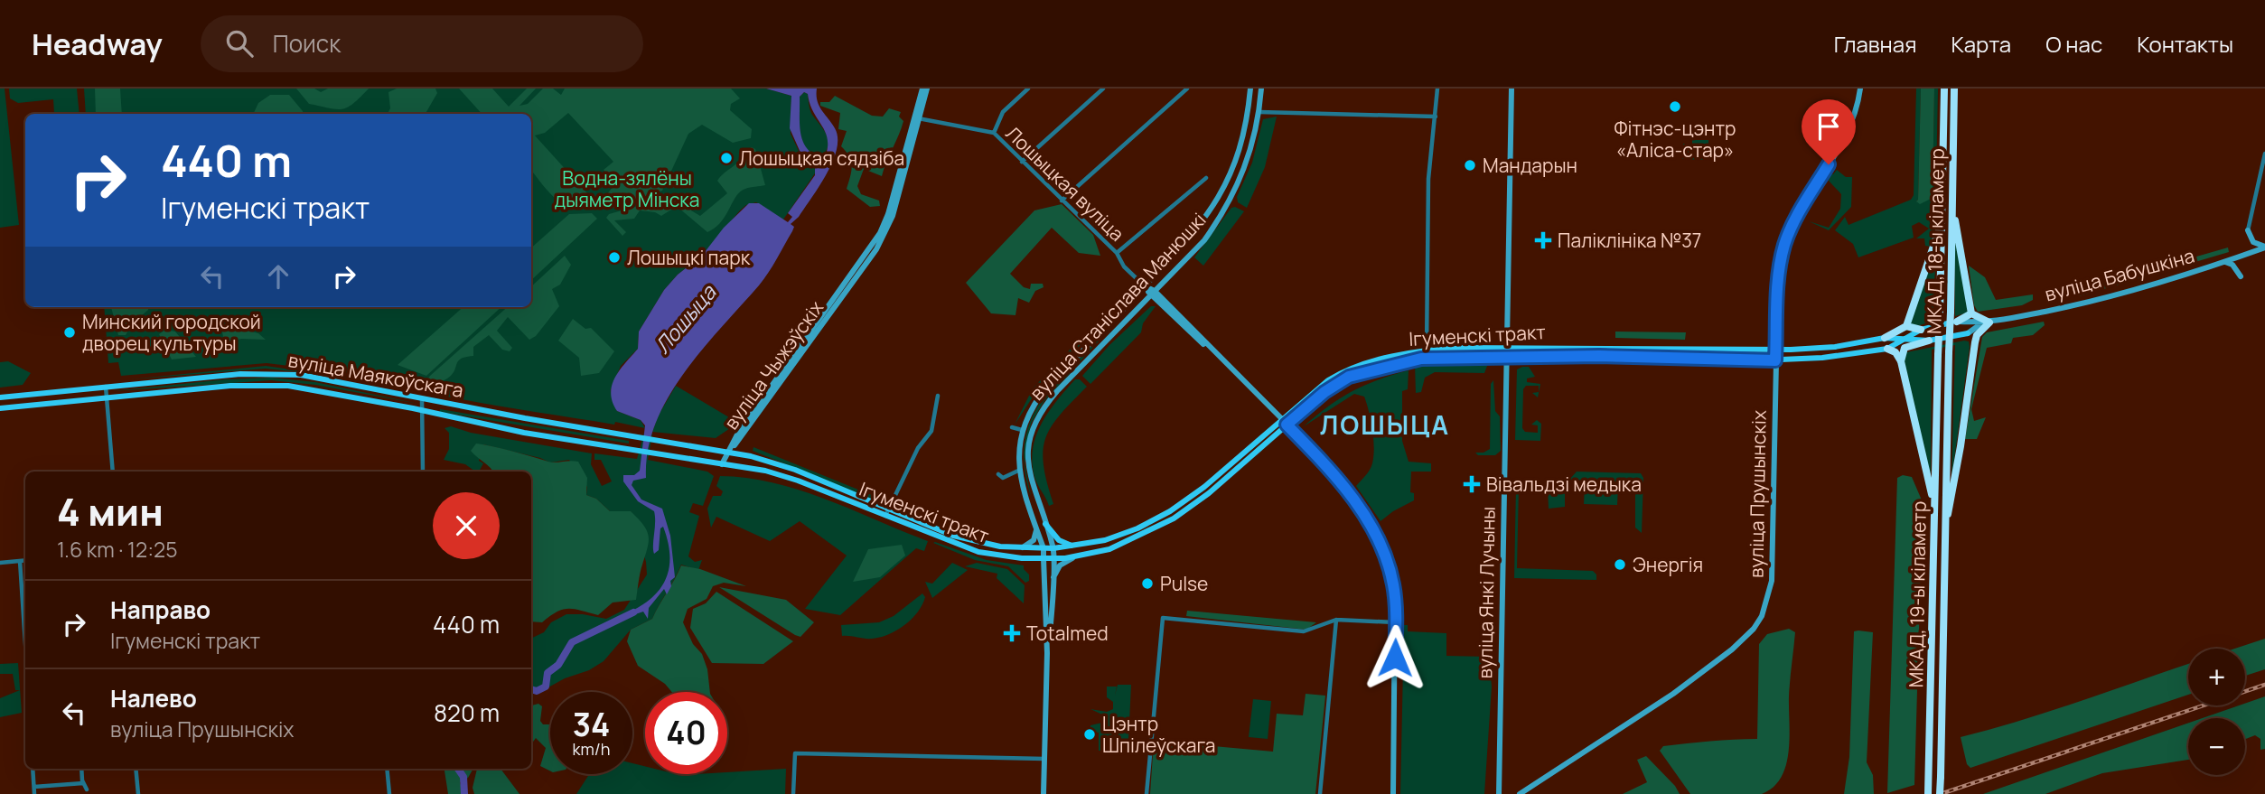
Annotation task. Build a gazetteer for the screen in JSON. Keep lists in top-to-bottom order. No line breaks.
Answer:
{"streets":{"highway":["МКАД, 18-ы кіламетр","МКАД, 19-ы кіламетр"],"main road":["Ігуменскі тракт","вуліца Маякоўскага"],"street":["Лошыцкая вуліца","вуліца Бабушкіна","вуліца Станіслава Манюшкі","вуліца Чыжэўскіх","вуліца Прушынскіх","вуліца Янкі Лучыны"]},"crossings":[["Лошыцкая вуліца","вуліца Станіслава Манюшкі"],["Лошыцкая вуліца","вуліца Чыжэўскіх"],["МКАД, 18-ы кіламетр","МКАД, 19-ы кіламетр"],["вуліца Бабушкіна","Ігуменскі тракт"],["вуліца Станіслава Манюшкі","Ігуменскі тракт"],["Ігуменскі тракт","вуліца Чыжэўскіх"],["Ігуменскі тракт","вуліца Маякоўскага"],["Ігуменскі тракт","вуліца Прушынскіх"],["Ігуменскі тракт","вуліца Янкі Лучыны"]],"districts":["ЛОШЫЦА"],"water":["Лошыца"],"parks":["Водна-зялёны дыяметр Мінска"],"places":{"other":["Фітнэс-цэнтр «Аліса-стар»","Лошыцкая сядзіба","Мандарын","Лошыцкі парк","Минский городской дворец культуры","Энергія","Pulse","Цэнтр Шпілеўскага"],"health":["Паліклініка №37","Вівальдзі медыка","Totalmed"]},"page":{"header":"Headway","search":"Поиск","nav":["Главная","Карта","О нас","Контакты"],"turn":["440 m","Ігуменскі тракт"],"heading":["4 мин","1.6 km · 12:25"],"list":[{"name":"Направо","note":"Ігуменскі тракт","value":"440 m"},{"name":"Налево","note":"вуліца Прушынскіх","value":"820 m"}],"map_buttons":["+","−"],"speed":"34 km/h","limit":"40"}}
